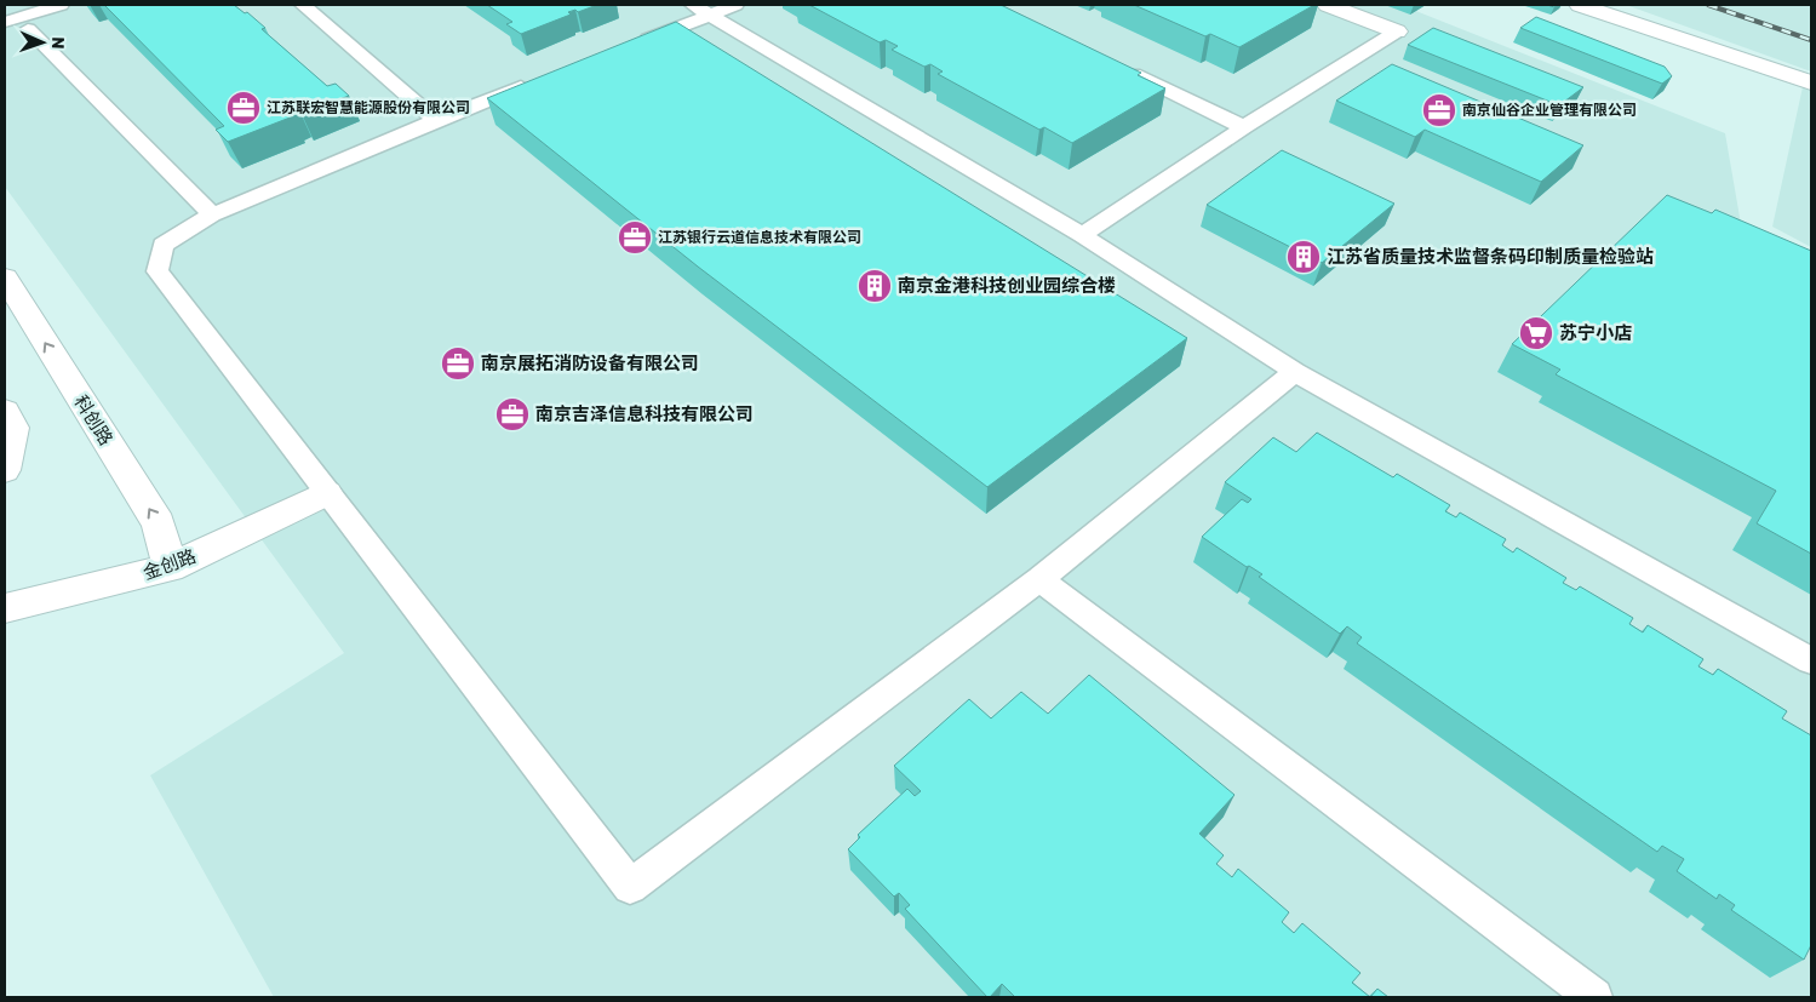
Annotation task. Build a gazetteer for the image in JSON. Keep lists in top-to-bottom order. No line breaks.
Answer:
{"streets":{"street":["科创路","金创路"]},"crossings":[["科创路","金创路"]],"one_way":["科创路"],"places":{"office":["江苏联宏智慧能源股份有限公司","南京仙谷企业管理有限公司","江苏银行云道信息技术有限公司","南京展拓消防设备有限公司","南京吉泽信息科技有限公司"],"building":["江苏省质量技术监督条码印制质量检验站","南京金港科技创业园综合楼"],"supermarket":["苏宁小店"]},"north":"right"}
